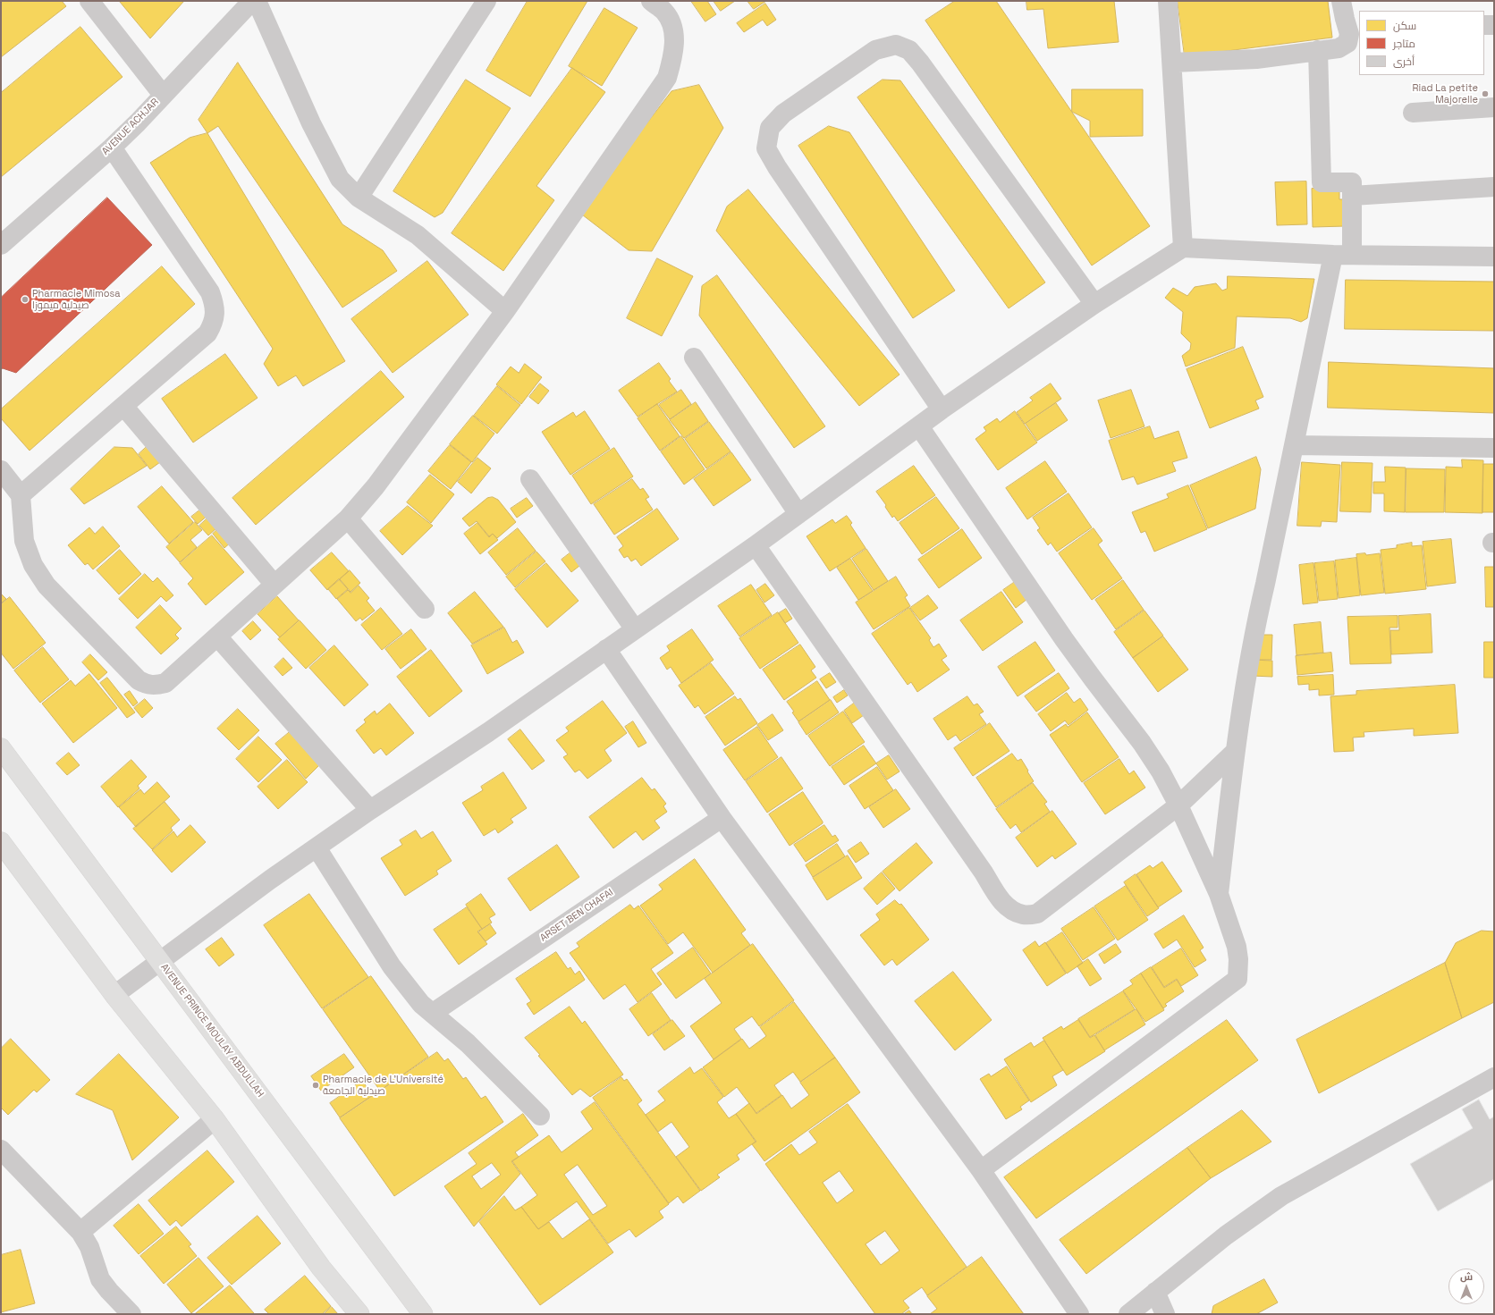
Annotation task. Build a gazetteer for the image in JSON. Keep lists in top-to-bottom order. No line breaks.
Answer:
{"streets":{"main road":["AVENUE PRINCE MOULAY ABDULLAH"],"street":["AVENUE ACHJAR","ARSET BEN CHAFAI"]},"places":["Riad La petite Majorelle","Pharmacie Mimosa صيدلية ميموزا","Pharmacie de L'Université صيدلية الجامعة"],"legend":["سكن","متاجر","أخرى"],"north":"top"}
